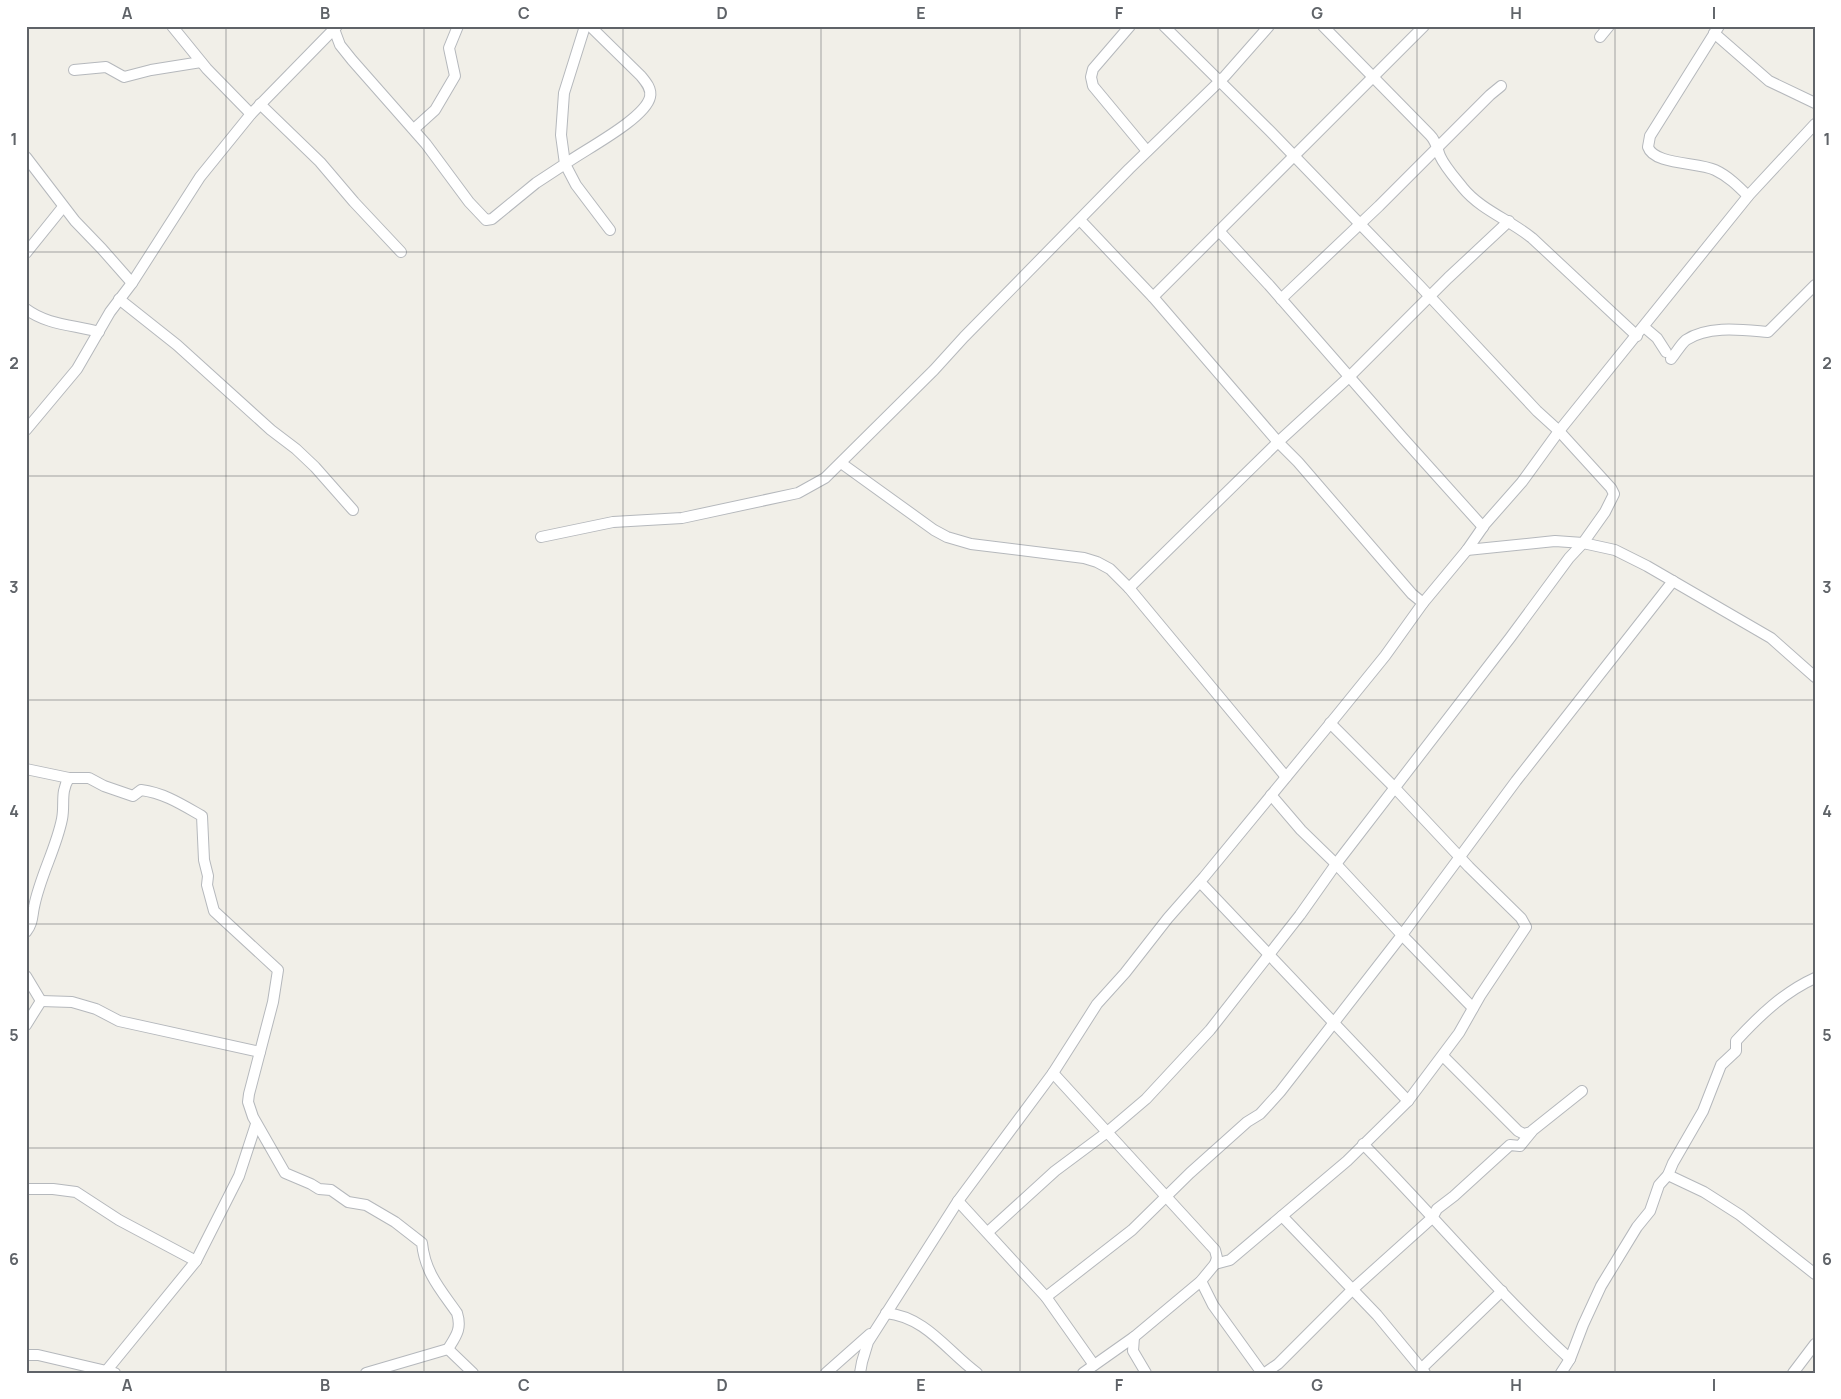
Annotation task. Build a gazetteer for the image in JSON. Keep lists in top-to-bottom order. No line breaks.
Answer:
{"grid":{"columns":["A","B","C","D","E","F","G","H","I"],"rows":["1","2","3","4","5","6"]}}
